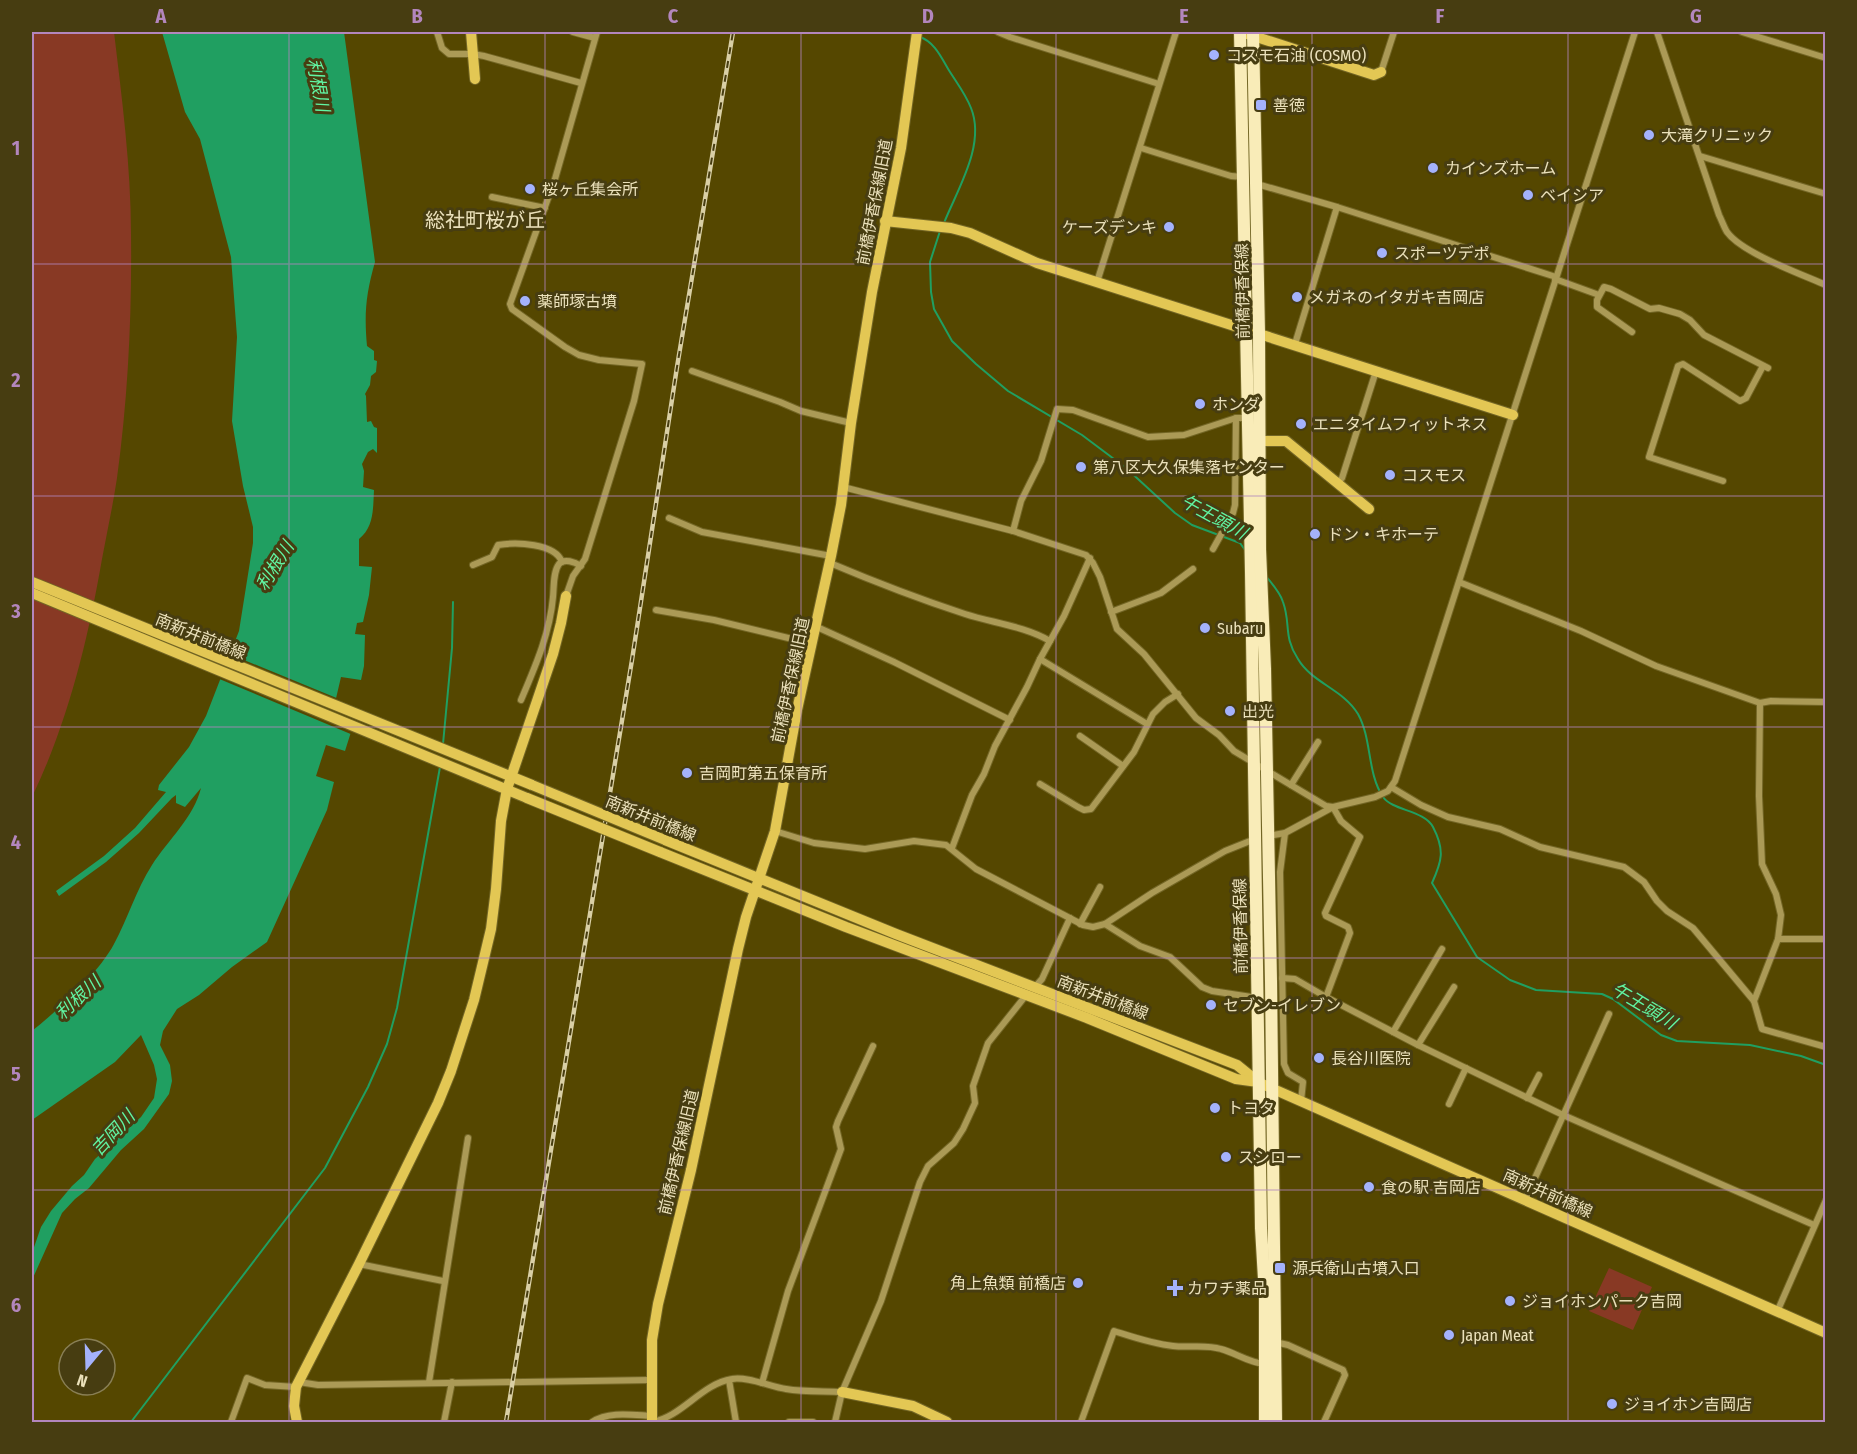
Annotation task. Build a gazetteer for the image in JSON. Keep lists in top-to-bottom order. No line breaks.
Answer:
{"streets":{"main road":["前橋伊香保線"],"street":["前橋伊香保線旧道","南新井前橋線"]},"crossings":[["前橋伊香保線旧道","南新井前橋線"],["前橋伊香保線","南新井前橋線"]],"districts":["総社町桜が丘"],"water":["利根川","午王頭川","吉岡川"],"places":{"other":["コスモ石油 (COSMO)","大滝クリニック","カインズホーム","桜ヶ丘集会所","ベイシア","ケーズデンキ","スポーツデポ","メガネのイタガキ吉岡店","薬師塚古墳","ホンダ","エニタイムフィットネス","第八区大久保集落センター","コスモス","ドン・キホーテ","Subaru","出光","吉岡町第五保育所","セブン-イレブン","長谷川医院","トヨタ","スシロー","食の駅 吉岡店","角上魚類 前橋店","ジョイホンパーク吉岡","Japan Meat","ジョイホン吉岡店"],"transit":["善徳","源兵衛山古墳入口"],"health":["カワチ薬品"]},"north":"bottom","grid":{"columns":["A","B","C","D","E","F","G"],"rows":["1","2","3","4","5","6"]}}
